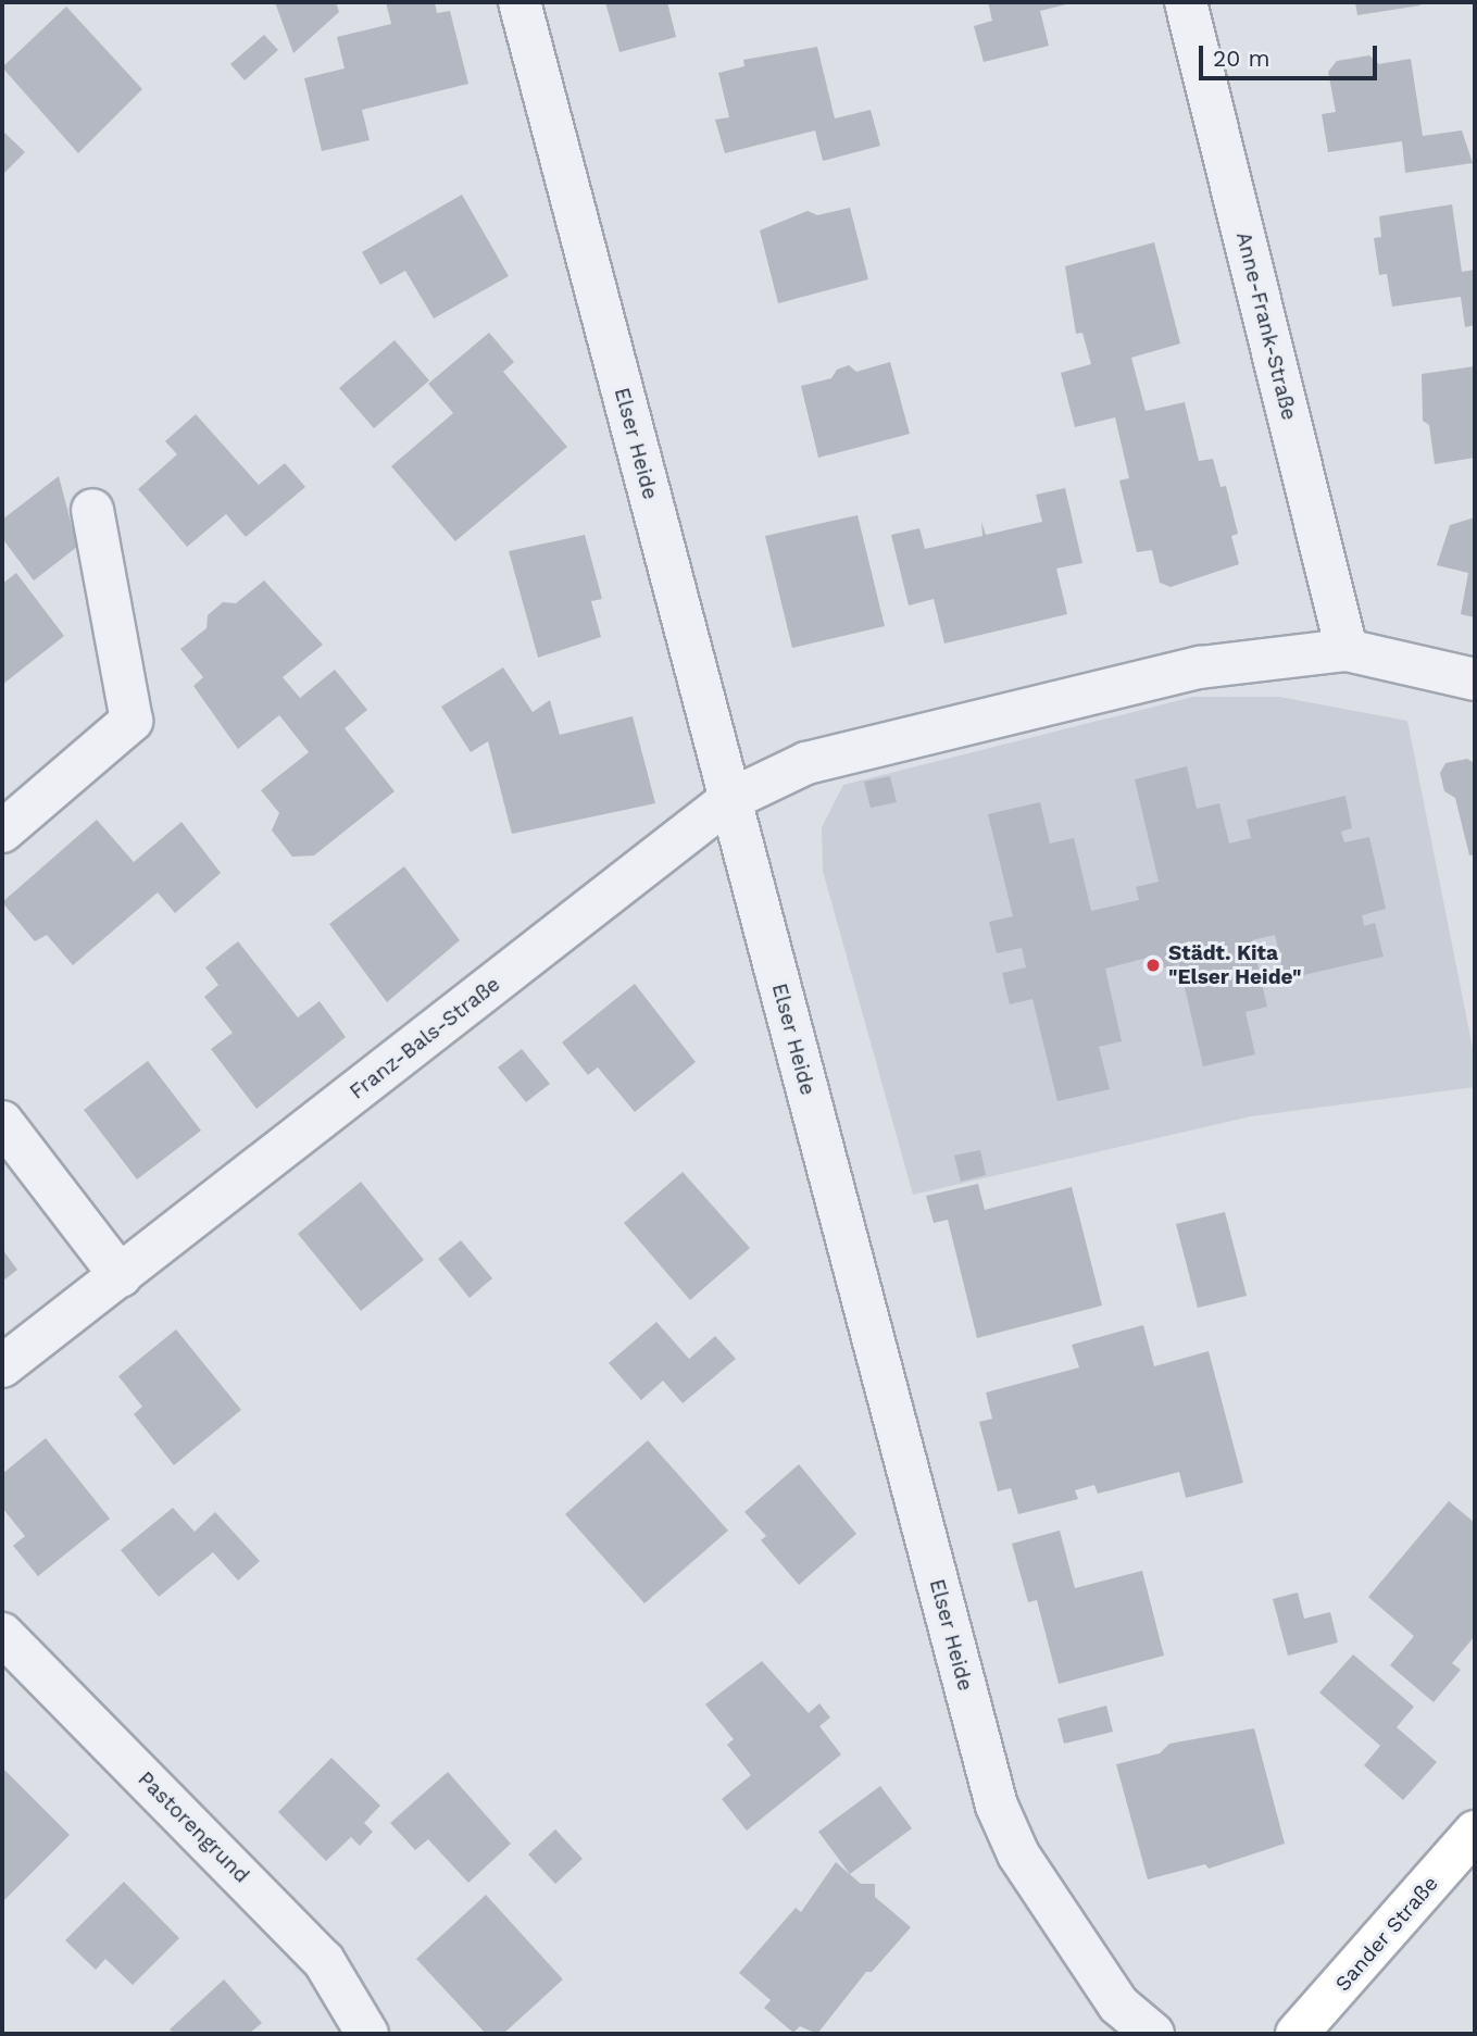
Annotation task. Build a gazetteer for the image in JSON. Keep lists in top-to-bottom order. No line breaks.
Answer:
{"streets":{"street":["Anne-Frank-Straße","Elser Heide","Franz-Bals-Straße","Pastorengrund","Sander Straße"]},"crossings":[["Elser Heide","Franz-Bals-Straße"]],"places":["Städt. Kita \"Elser Heide\""],"scale_bar":"20 m"}
